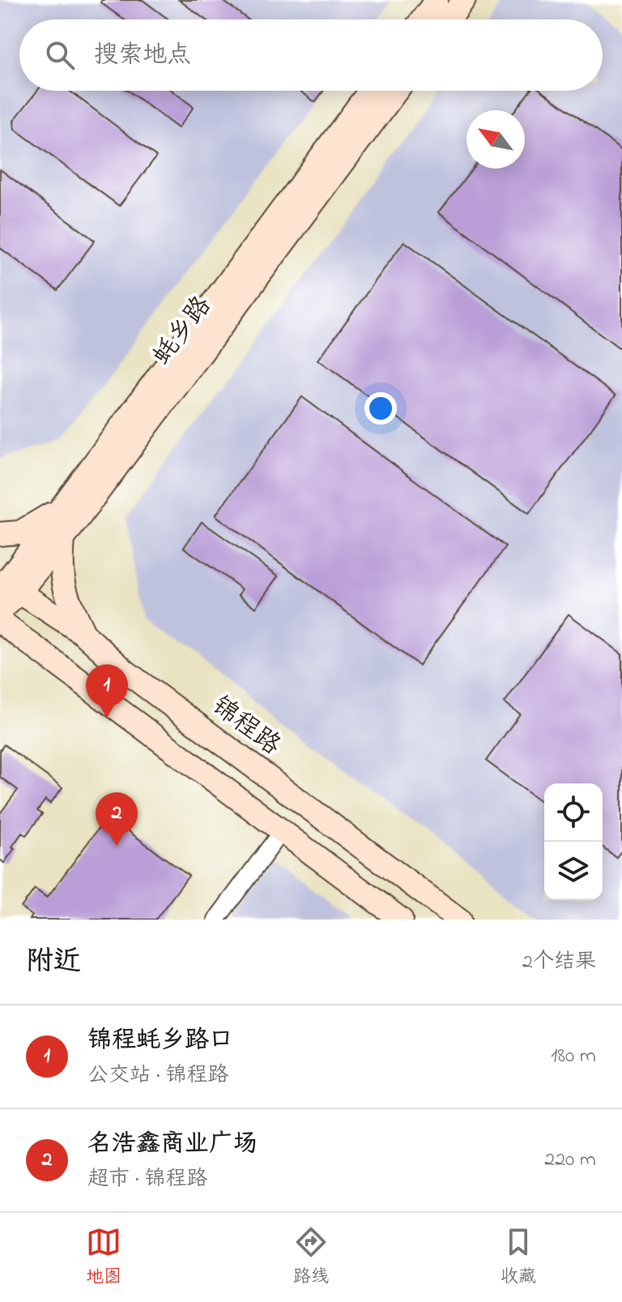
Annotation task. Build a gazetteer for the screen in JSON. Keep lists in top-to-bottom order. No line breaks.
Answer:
{"streets":{"street":["蚝乡路","锦程路"]},"crossings":[["蚝乡路","锦程路"]],"north":"top left","page":{"search":"搜索地点","pins":["1","2"],"heading":["附近","2个结果"],"list":[{"mark":"1","name":"锦程蚝乡路口","note":"公交站 · 锦程路","value":"180 m"},{"mark":"2","name":"名浩鑫商业广场","note":"超市 · 锦程路","value":"220 m"}],"nav":["地图","路线","收藏"]}}
